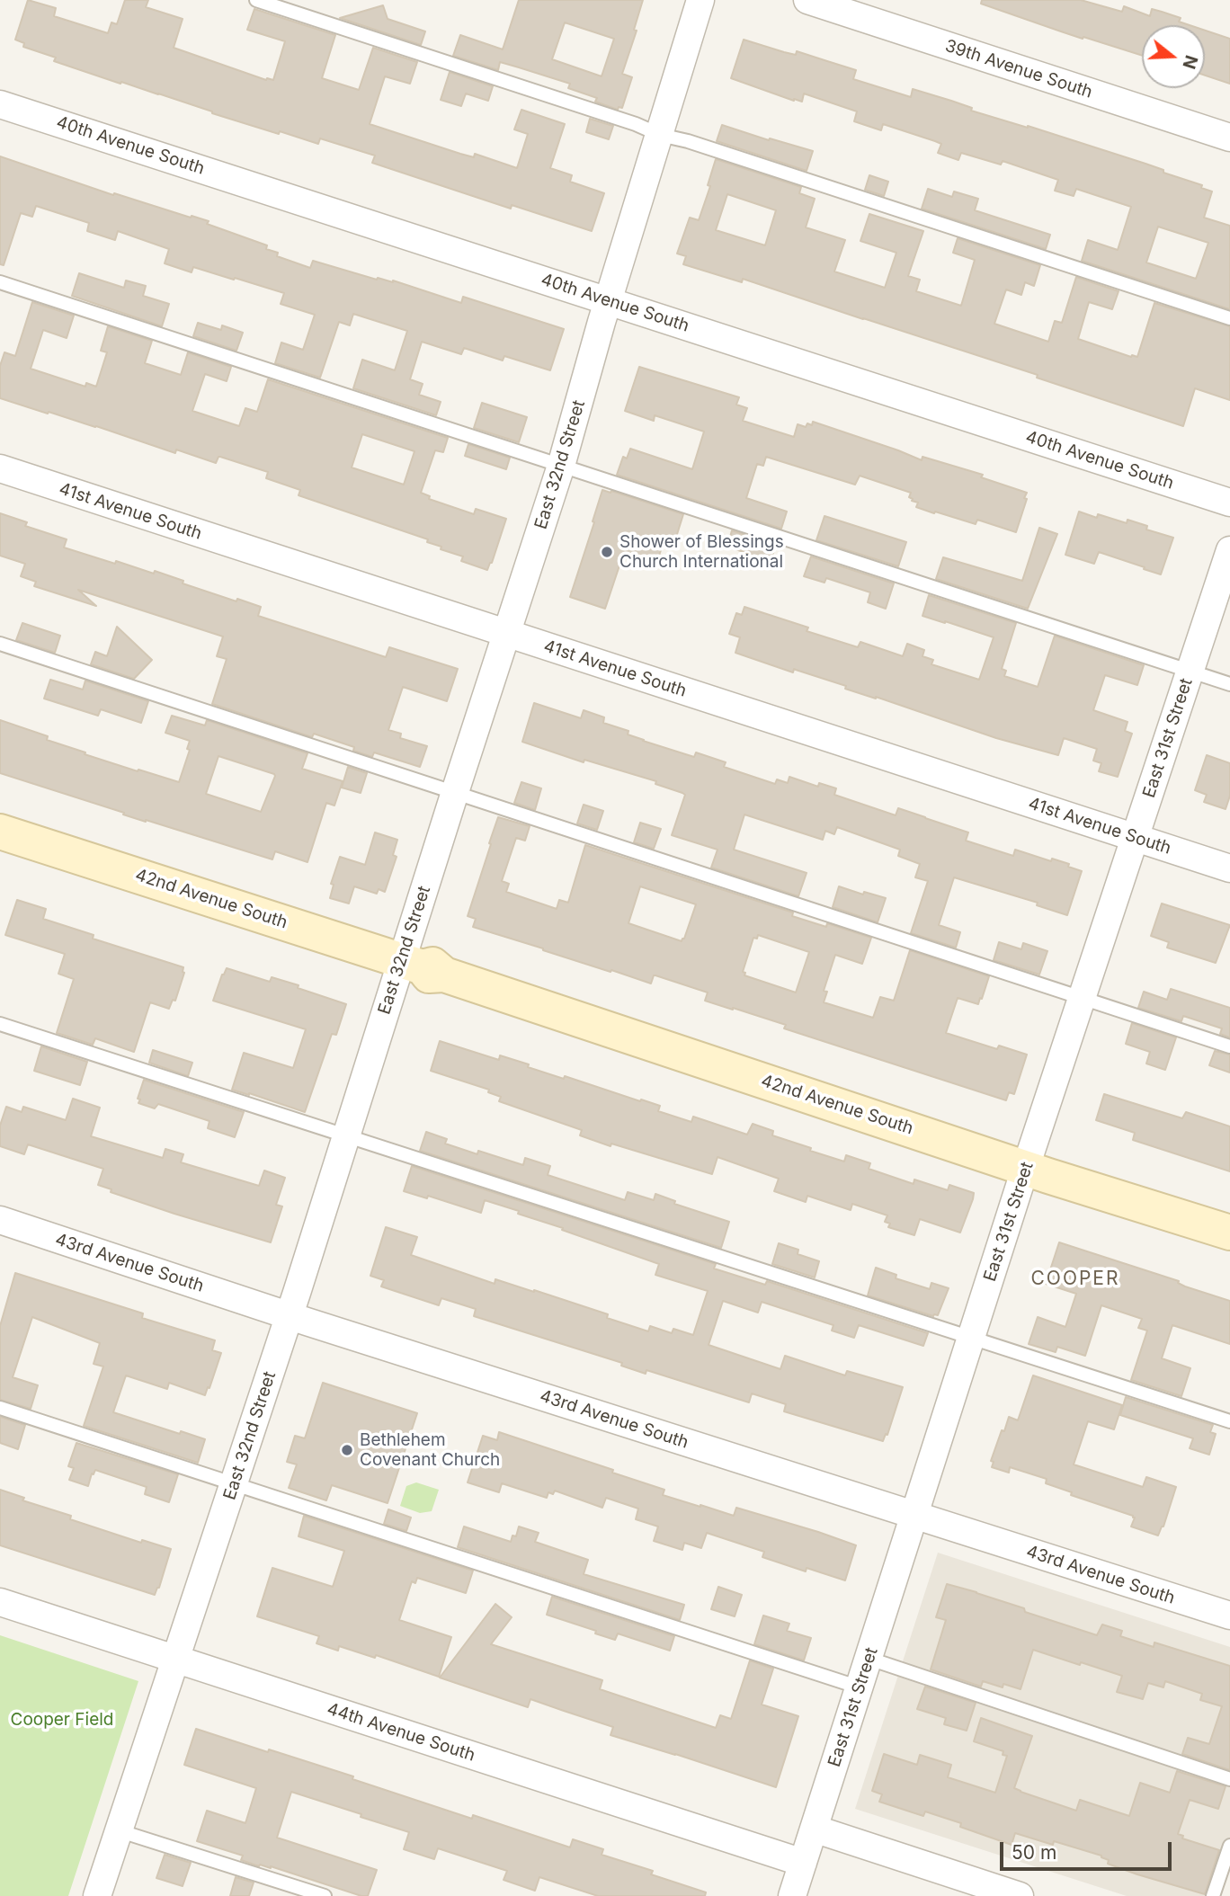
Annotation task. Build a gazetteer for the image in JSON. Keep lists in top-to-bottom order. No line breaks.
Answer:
{"streets":{"street":["39th Avenue South","40th Avenue South","East 32nd Street","41st Avenue South","East 31st Street","42nd Avenue South","43rd Avenue South","44th Avenue South"]},"crossings":[["40th Avenue South","East 32nd Street"],["East 32nd Street","41st Avenue South"],["East 32nd Street","42nd Avenue South"],["East 32nd Street","43rd Avenue South"],["East 32nd Street","44th Avenue South"],["41st Avenue South","East 31st Street"],["East 31st Street","42nd Avenue South"],["East 31st Street","43rd Avenue South"],["East 31st Street","44th Avenue South"]],"districts":["COOPER"],"parks":["Cooper Field"],"places":["Shower of Blessings Church International","Bethlehem Covenant Church"],"scale_bar":"50 m","north":"right"}
